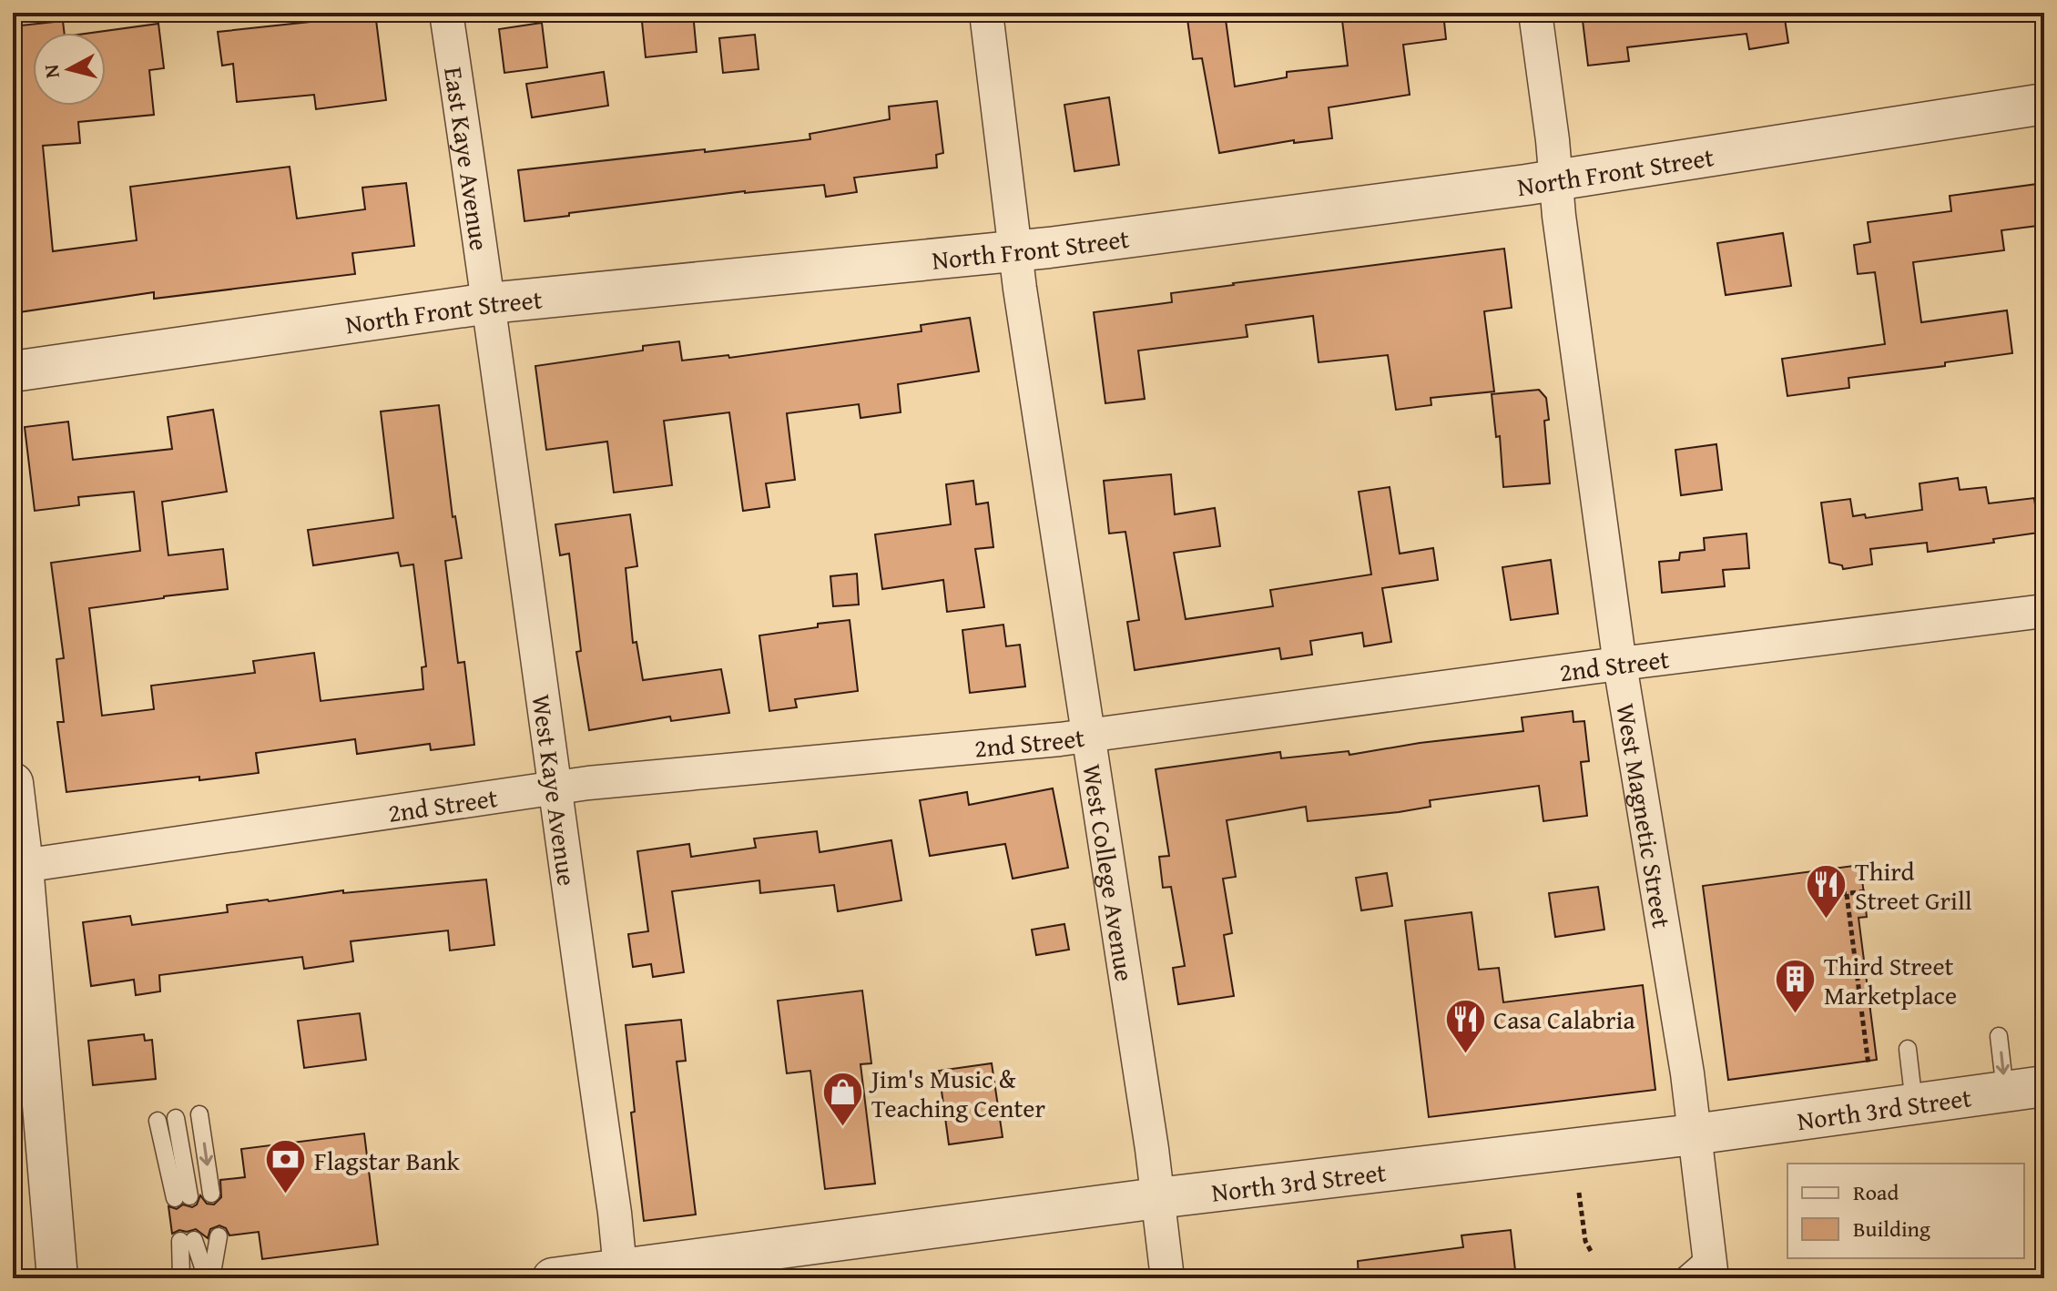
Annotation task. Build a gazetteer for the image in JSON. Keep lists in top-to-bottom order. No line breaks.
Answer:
{"streets":{"street":["East Kaye Avenue","North Front Street","2nd Street","West Kaye Avenue","West Magnetic Street","West College Avenue","North 3rd Street"]},"crossings":[["East Kaye Avenue","North Front Street"],["East Kaye Avenue","West Kaye Avenue"],["North Front Street","West Kaye Avenue"],["North Front Street","West Magnetic Street"],["North Front Street","West College Avenue"],["2nd Street","West Kaye Avenue"],["2nd Street","West Magnetic Street"],["2nd Street","West College Avenue"],["West Kaye Avenue","North 3rd Street"],["West Magnetic Street","North 3rd Street"],["West College Avenue","North 3rd Street"]],"places":{"restaurant":["Third Street Grill","Casa Calabria"],"building":["Third Street Marketplace"],"shop":["Jim's Music & Teaching Center"],"bank":["Flagstar Bank"]},"legend":["Road","Building"],"north":"left"}
